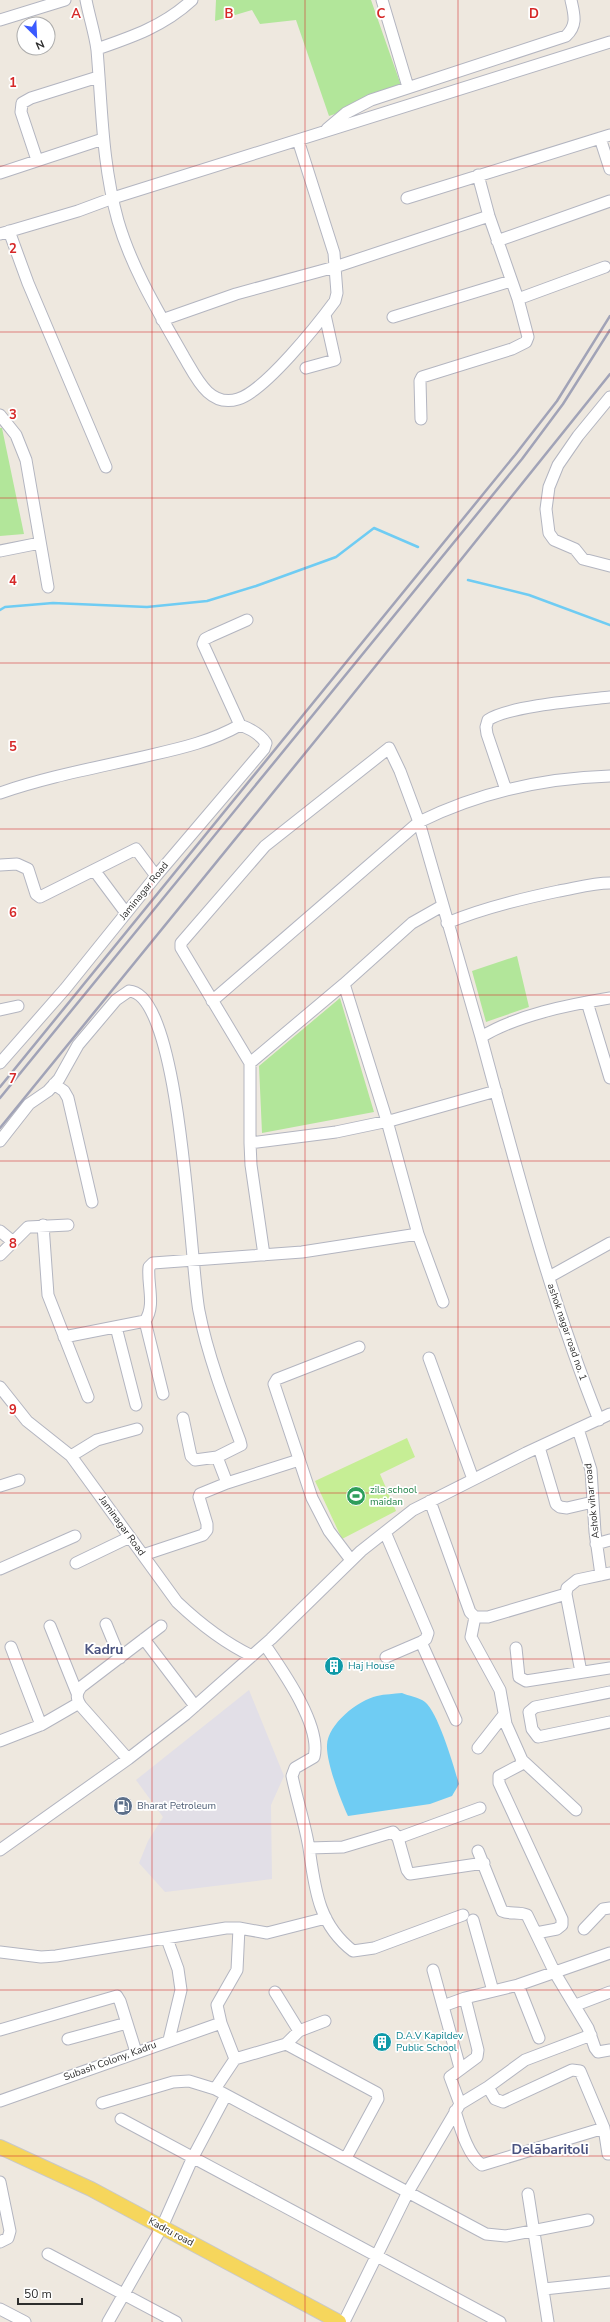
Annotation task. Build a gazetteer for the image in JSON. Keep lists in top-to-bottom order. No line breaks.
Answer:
{"streets":{"main road":["Kadru road"],"street":["Jaminagar Road","ashok nagar road no. 1","Ashok vihar road","Subash Colony, Kadru"]},"districts":["Kadru","Delābaritoli"],"places":{"sports":["zila school maidan"],"building":["Haj House","D.A.V Kapildev Public School"],"fuel station":["Bharat Petroleum"]},"scale_bar":"50 m","north":"bottom right","grid":{"columns":["A","B","C","D"],"rows":["1","2","3","4","5","6","7","8","9"]}}
